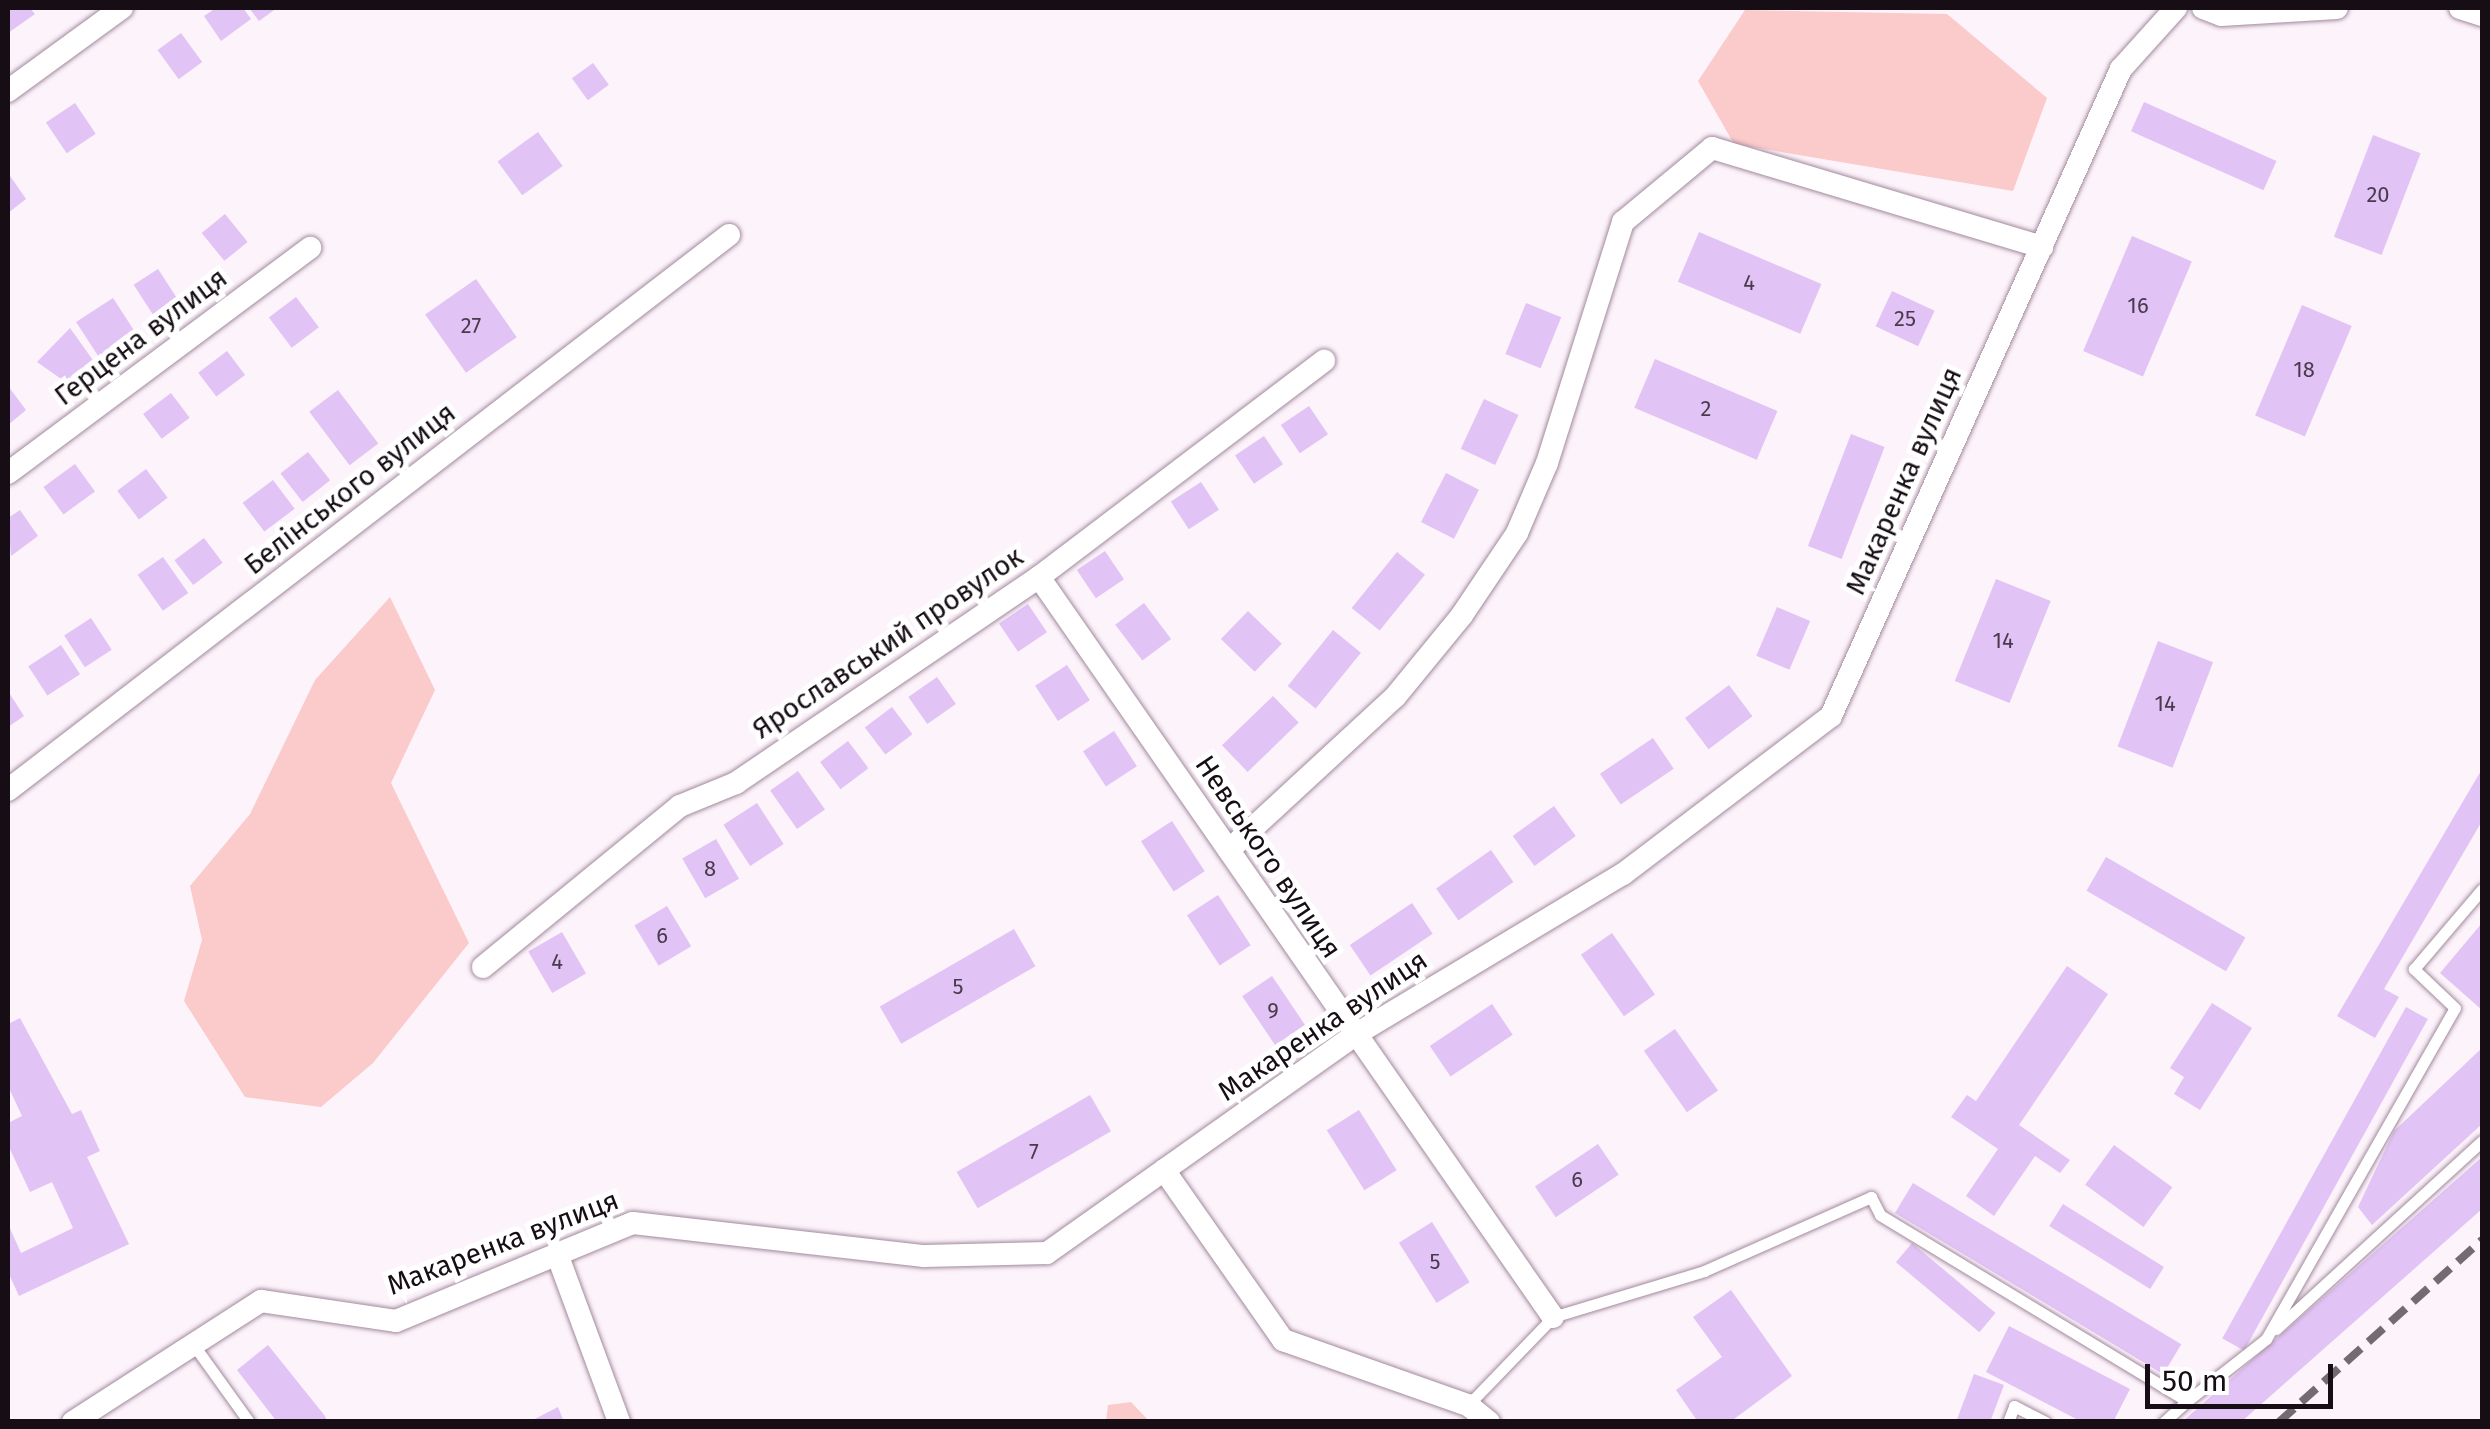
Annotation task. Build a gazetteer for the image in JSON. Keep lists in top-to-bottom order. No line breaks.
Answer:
{"streets":{"street":["Герцена вулиця","Макаренка вулиця","Белінського вулиця","Ярославський провулок","Невського вулиця"]},"crossings":[["Макаренка вулиця","Невського вулиця"],["Ярославський провулок","Невського вулиця"]],"house_numbers":["20","4","16","25","27","18","2","14","14","8","6","4","5","9","7","6","5"],"scale_bar":"50 m"}
